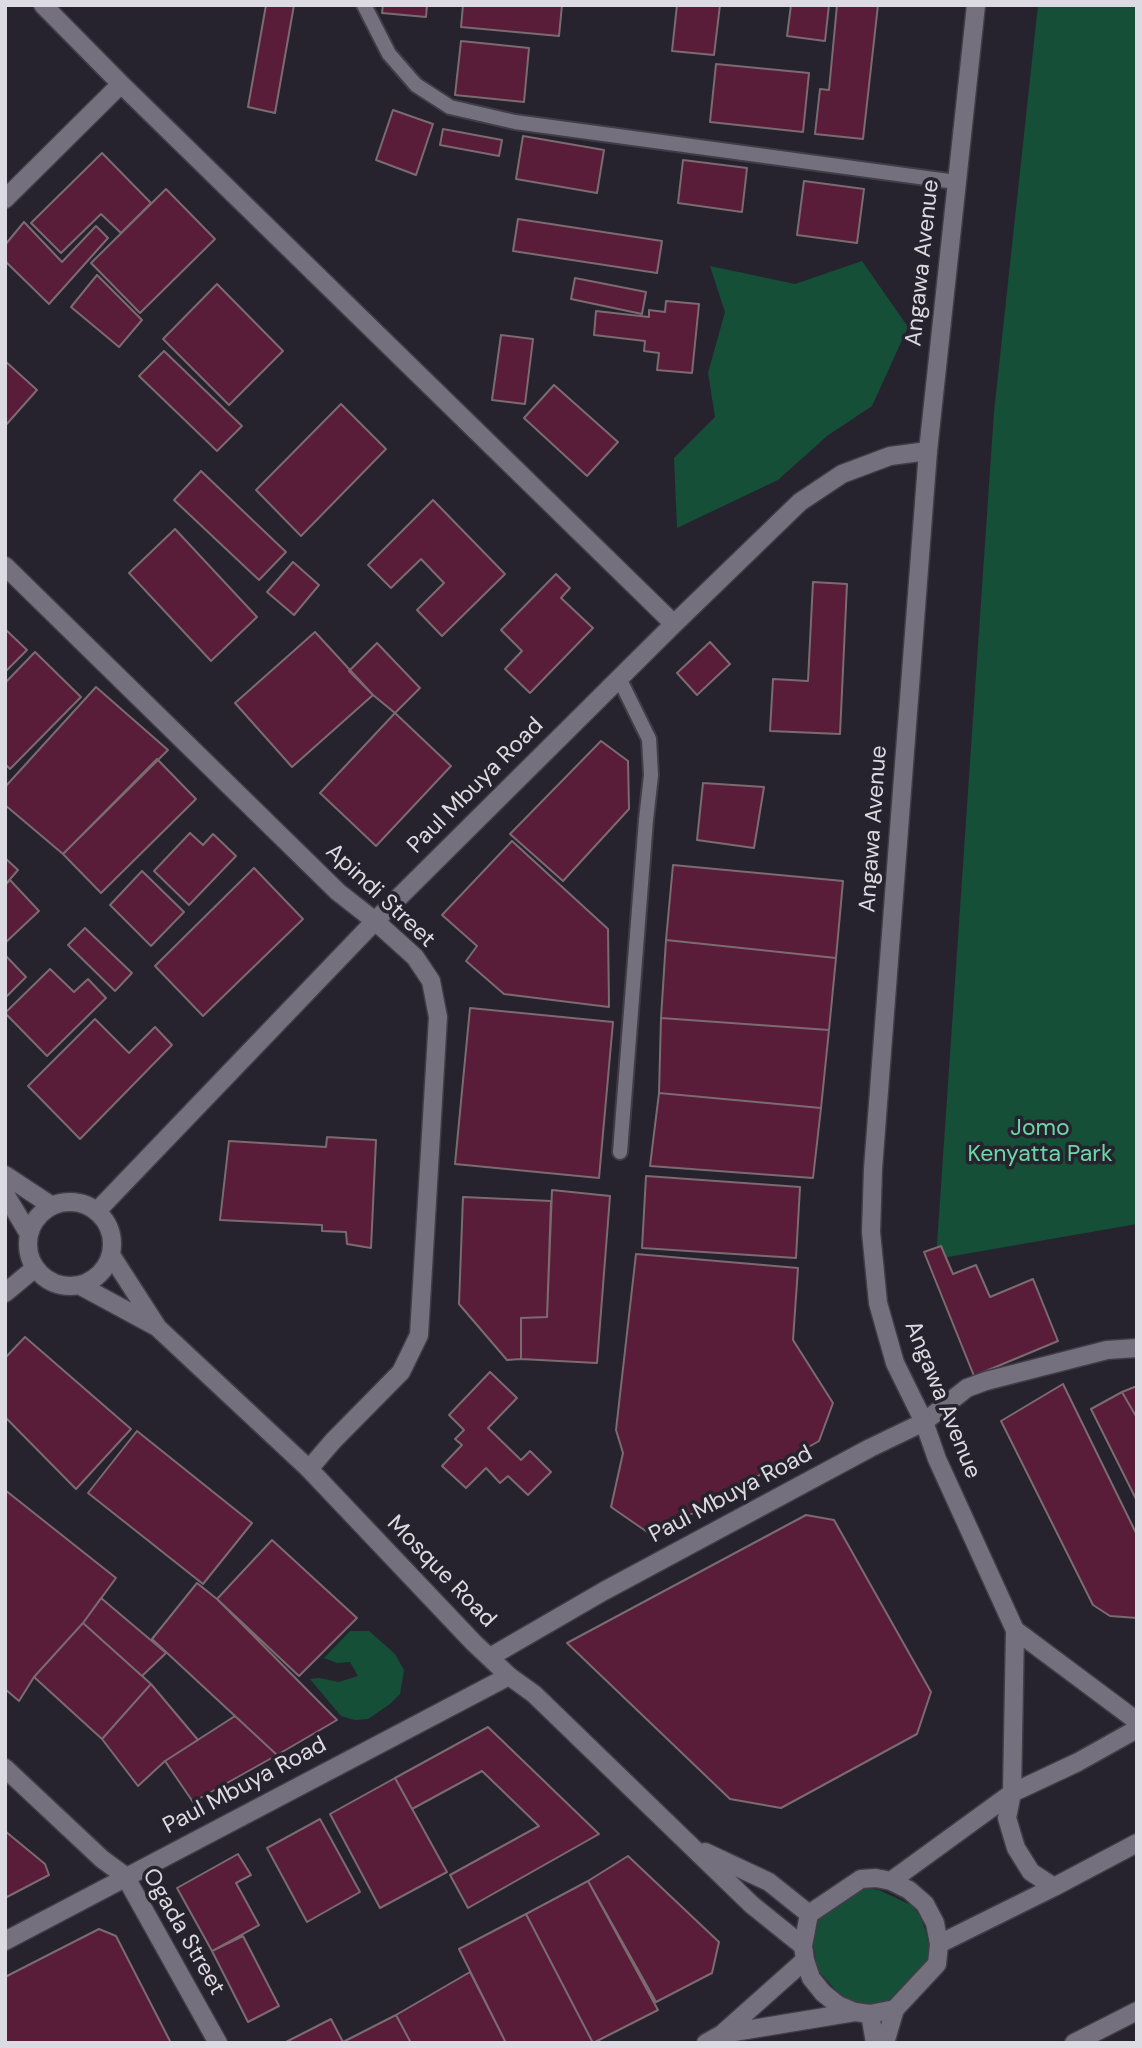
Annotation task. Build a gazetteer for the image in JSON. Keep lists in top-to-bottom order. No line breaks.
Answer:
{"streets":{"street":["Angawa Avenue","Paul Mbuya Road","Apindi Street","Mosque Road","Ogada Street"]},"crossings":[["Angawa Avenue","Paul Mbuya Road"],["Paul Mbuya Road","Apindi Street"],["Paul Mbuya Road","Mosque Road"],["Paul Mbuya Road","Ogada Street"],["Apindi Street","Mosque Road"]],"parks":["Jomo Kenyatta Park"]}
